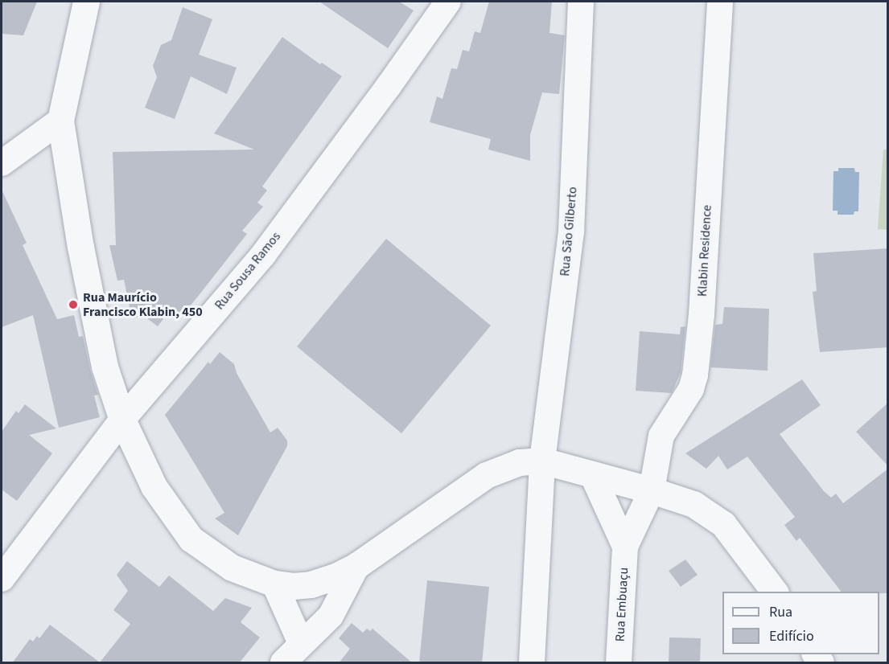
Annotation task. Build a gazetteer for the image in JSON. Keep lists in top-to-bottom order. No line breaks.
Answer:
{"streets":{"street":["Rua São Gilberto","Klabin Residence","Rua Sousa Ramos","Rua Embuaçu"]},"crossings":[["Klabin Residence","Rua Embuaçu"]],"places":["Rua Maurício Francisco Klabin, 450"],"legend":["Rua","Edifício"]}
